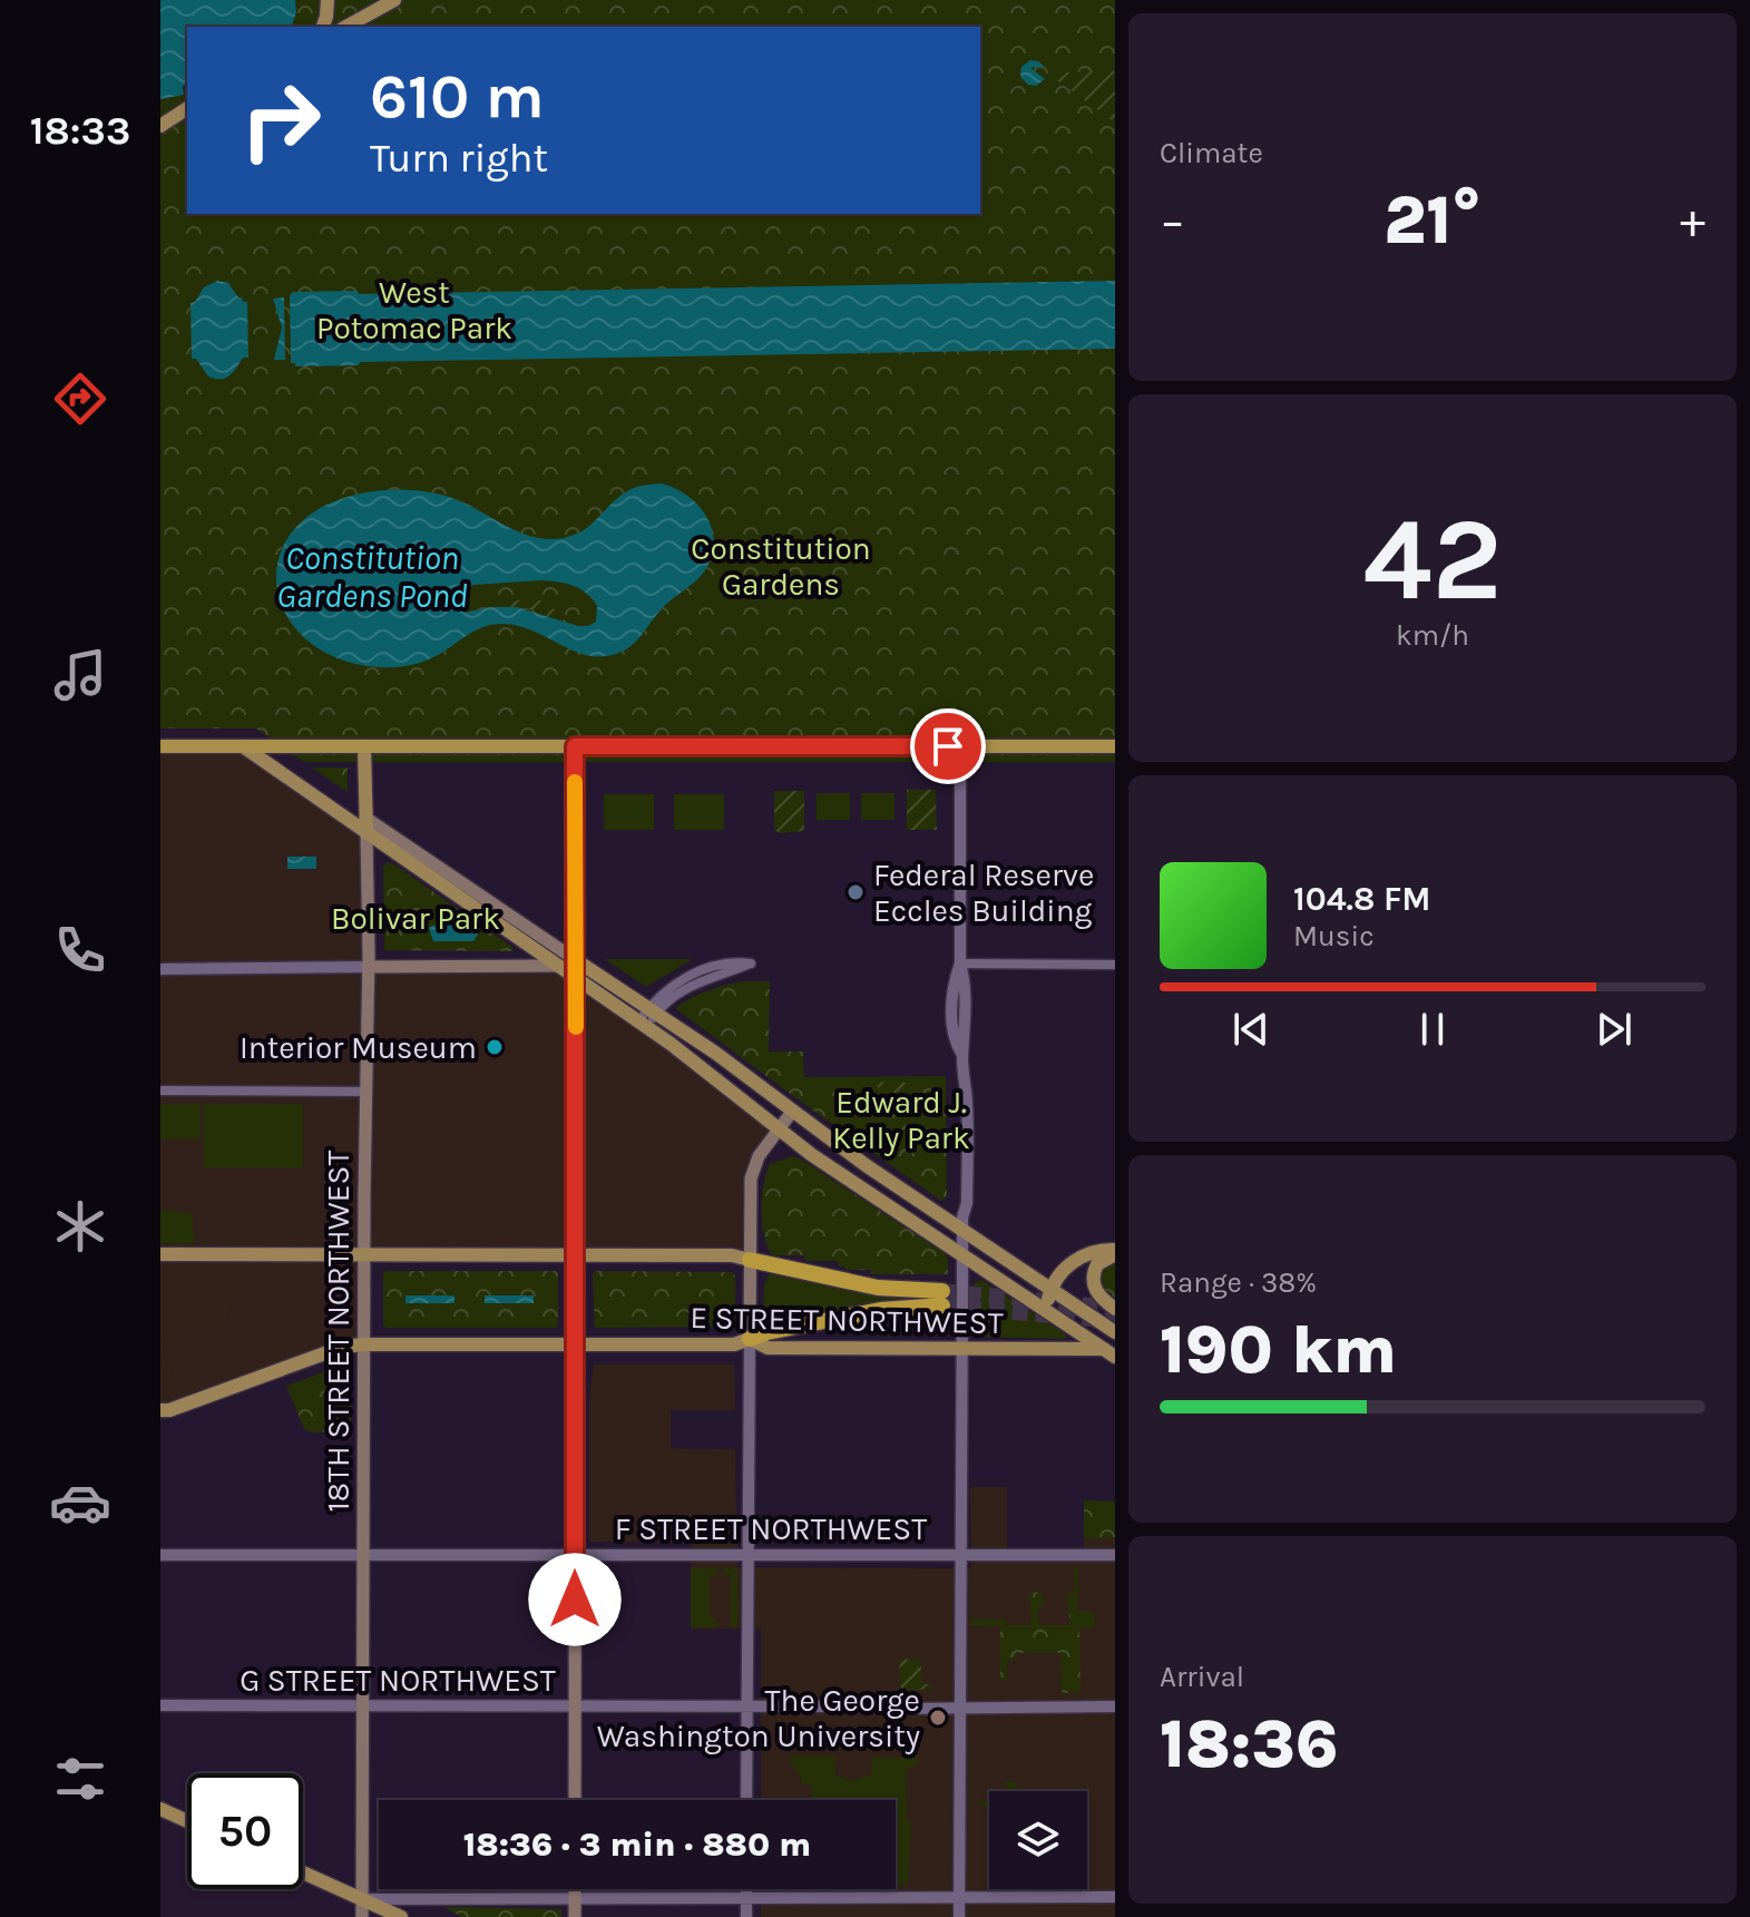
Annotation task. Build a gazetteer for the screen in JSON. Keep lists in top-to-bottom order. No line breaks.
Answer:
{"streets":{"main road":["E STREET NORTHWEST","18TH STREET NORTHWEST"],"street":["F STREET NORTHWEST","G STREET NORTHWEST"]},"crossings":[["E STREET NORTHWEST","18TH STREET NORTHWEST"],["18TH STREET NORTHWEST","F STREET NORTHWEST"],["18TH STREET NORTHWEST","G STREET NORTHWEST"]],"water":["Constitution Gardens Pond"],"parks":["West Potomac Park","Constitution Gardens","Bolivar Park","Edward J. Kelly Park"],"places":["Federal Reserve Eccles Building","Interior Museum","The George Washington University"],"page":{"tabs":"18:33","tile":["Climate",["42","km/h"],["Range · 38%","190 km"],["Arrival","18:36"]],"turn":["610 m","Turn right"],"heat":["−","21°","+"],"song":["104.8 FM","Music"],"limit":"50","trip":"18:36 · 3 min · 880 m"}}
